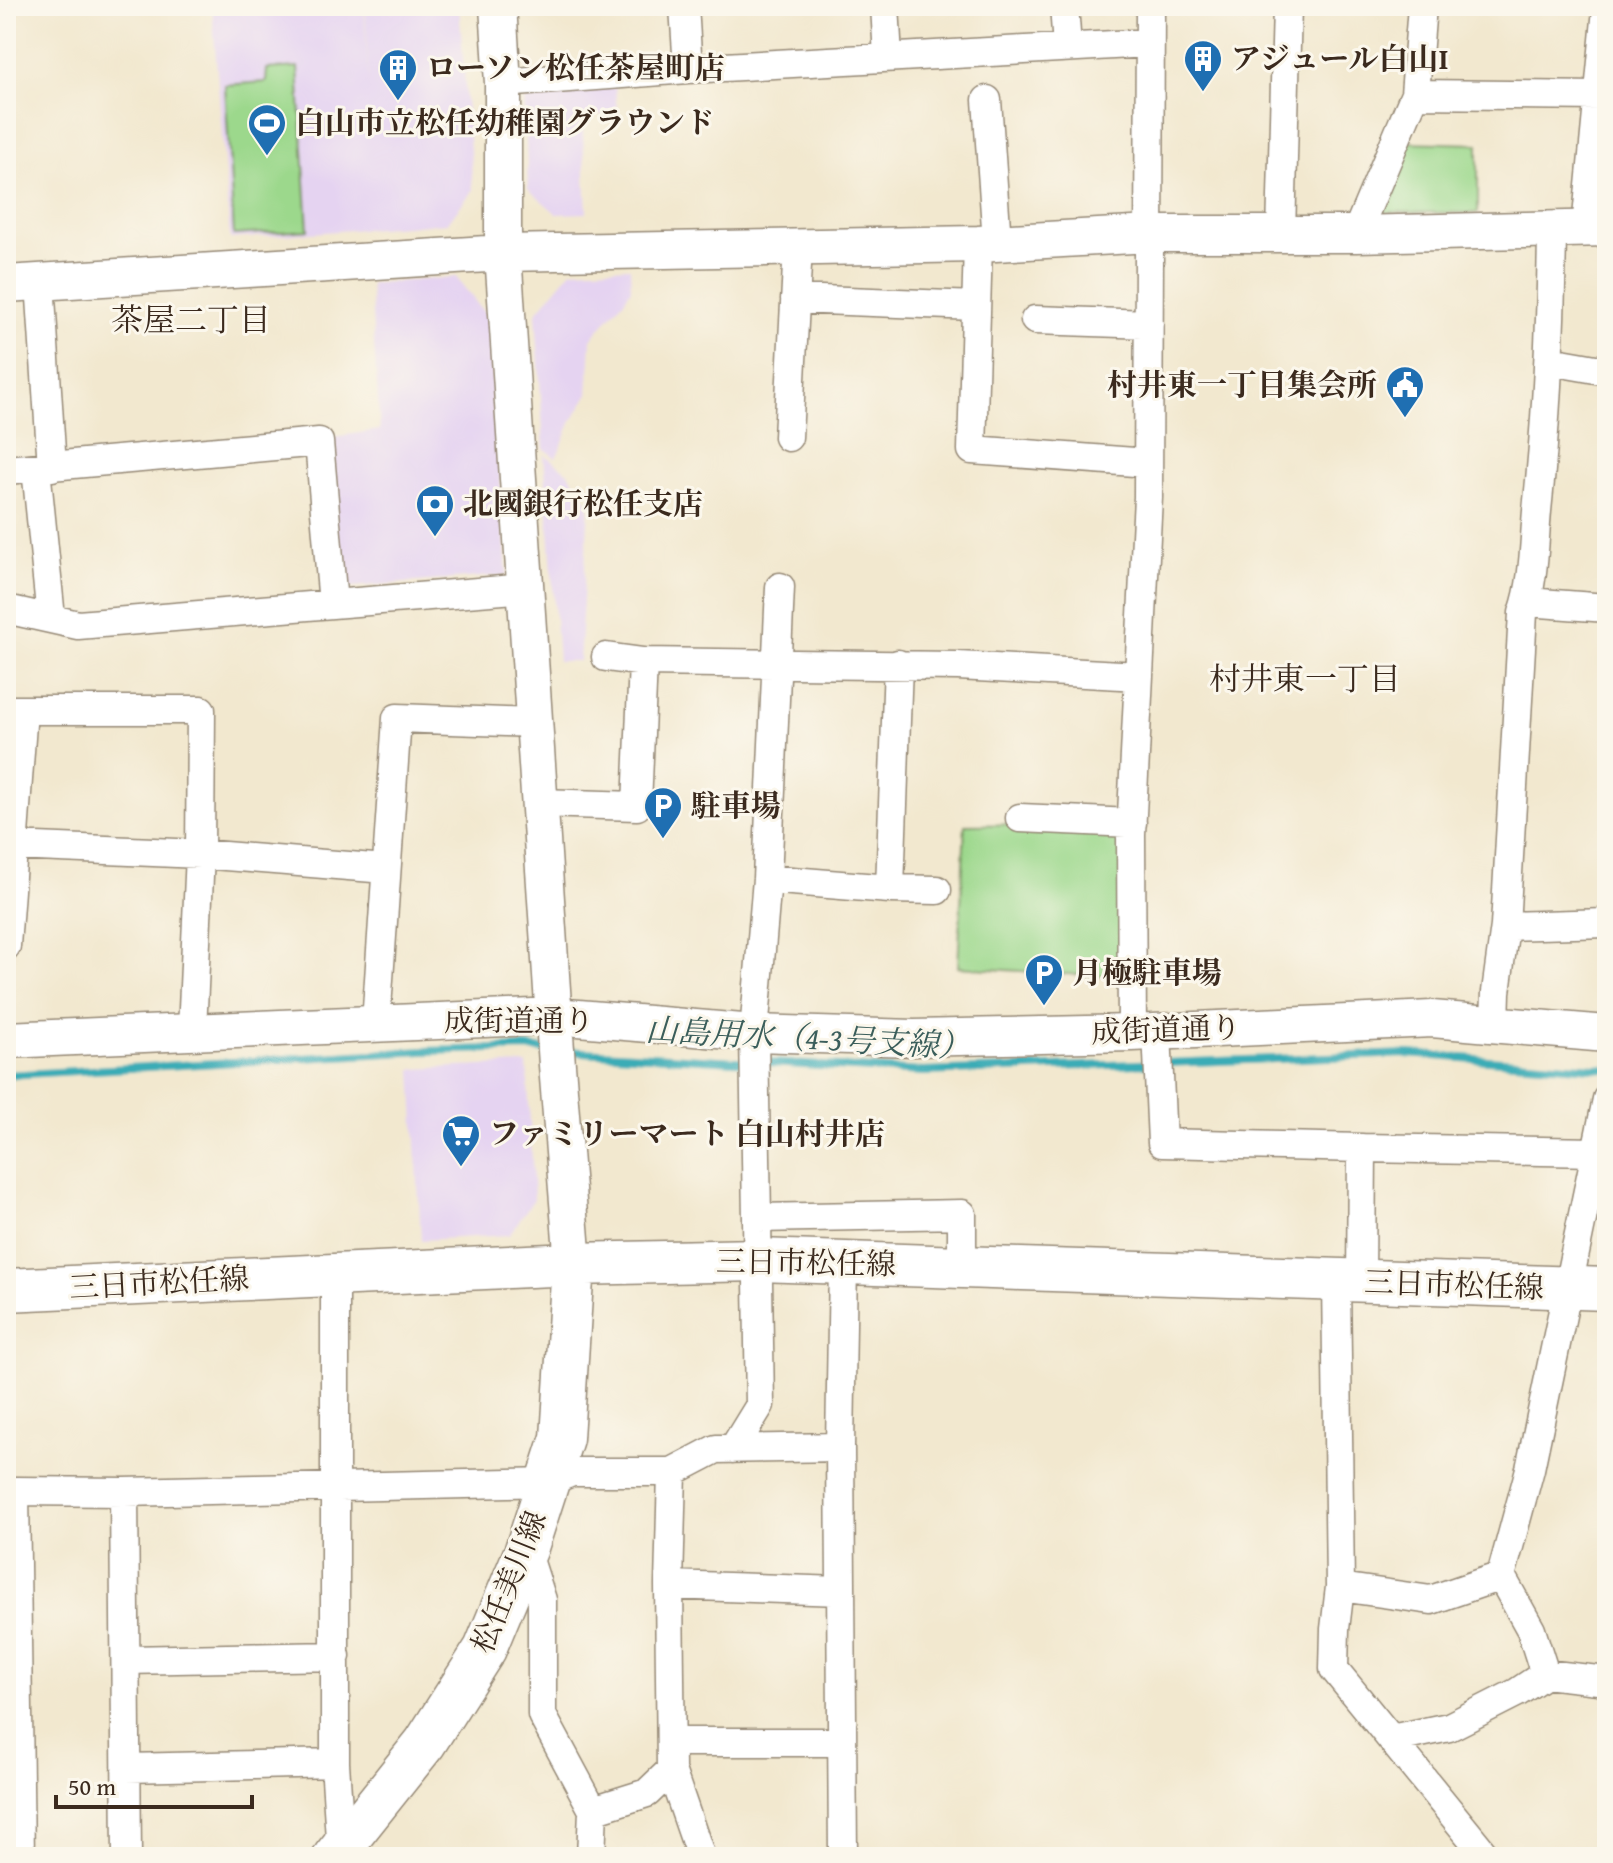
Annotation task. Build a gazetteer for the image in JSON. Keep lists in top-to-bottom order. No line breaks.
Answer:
{"streets":{"main road":["三日市松任線","松任美川線"],"street":["成街道通り"]},"crossings":[["三日市松任線","松任美川線"]],"districts":["茶屋二丁目","村井東一丁目"],"water":["山島用水（4-3号支線）"],"places":{"building":["アジュール白山Ⅰ","ローソン松任茶屋町店"],"sports":["白山市立松任幼稚園グラウンド"],"public building":["村井東一丁目集会所"],"bank":["北國銀行松任支店"],"parking":["駐車場","月極駐車場"],"supermarket":["ファミリーマート 白山村井店"]},"scale_bar":"50 m"}
